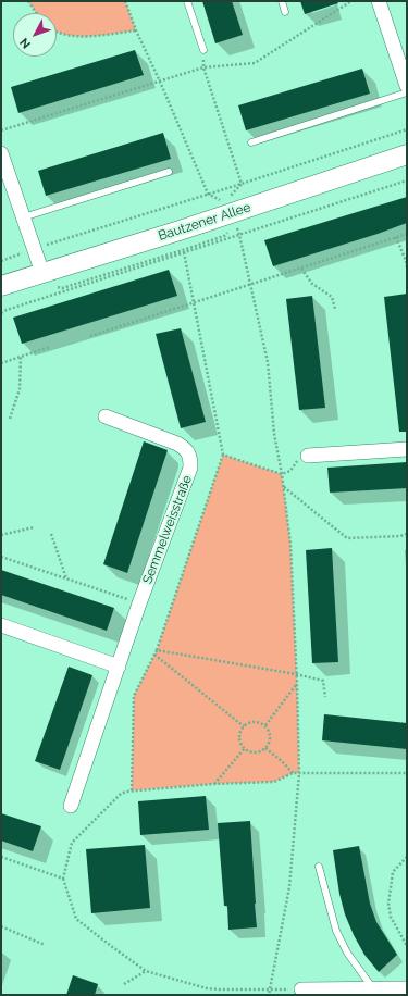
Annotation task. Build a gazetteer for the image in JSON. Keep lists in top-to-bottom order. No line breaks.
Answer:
{"streets":{"street":["Bautzener Allee","Semmelweisstraße"]},"north":"bottom left"}
